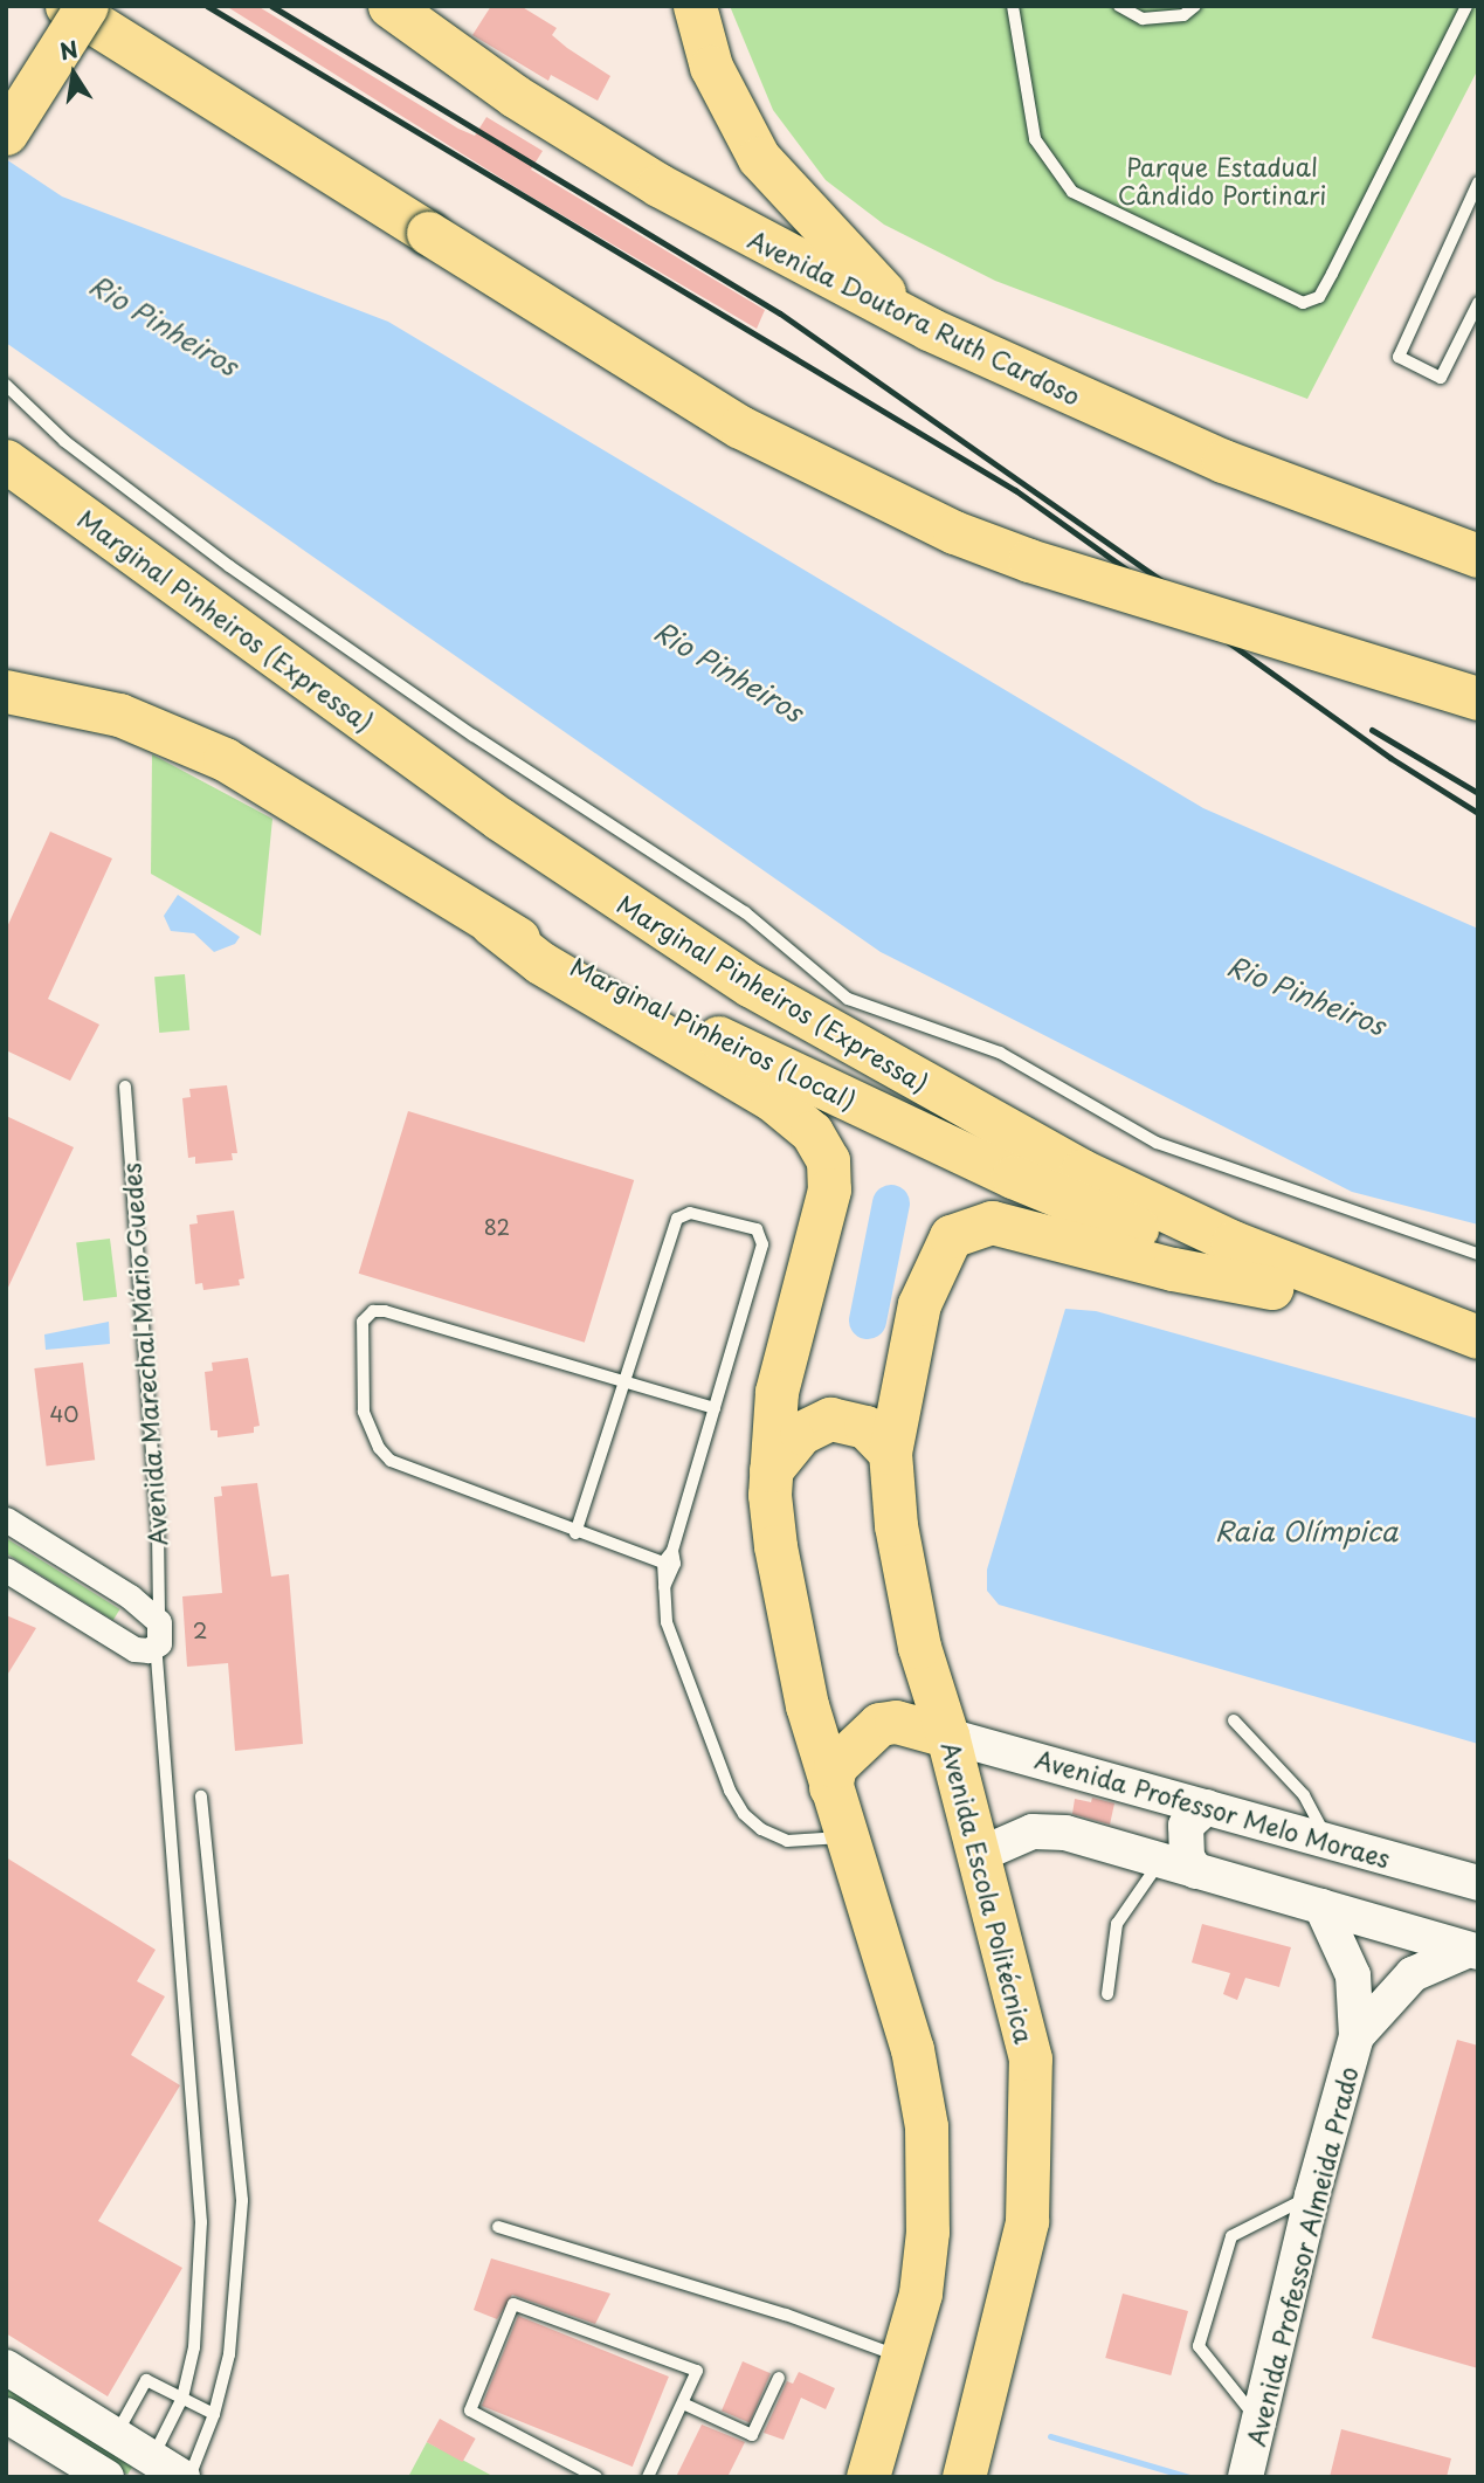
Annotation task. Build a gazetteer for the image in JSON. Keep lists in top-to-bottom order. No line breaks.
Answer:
{"streets":{"highway":["Avenida Doutora Ruth Cardoso","Marginal Pinheiros (Expressa)","Marginal Pinheiros (Local)","Avenida Escola Politécnica"],"street":["Avenida Marechal Mário Guedes","Avenida Professor Melo Moraes","Avenida Professor Almeida Prado"]},"crossings":[["Marginal Pinheiros (Expressa)","Marginal Pinheiros (Local)"],["Marginal Pinheiros (Local)","Avenida Escola Politécnica"],["Avenida Professor Melo Moraes","Avenida Escola Politécnica"]],"water":["Rio Pinheiros","Raia Olímpica"],"parks":["Parque Estadual Cândido Portinari"],"house_numbers":["82","40","2"],"north":"top"}
